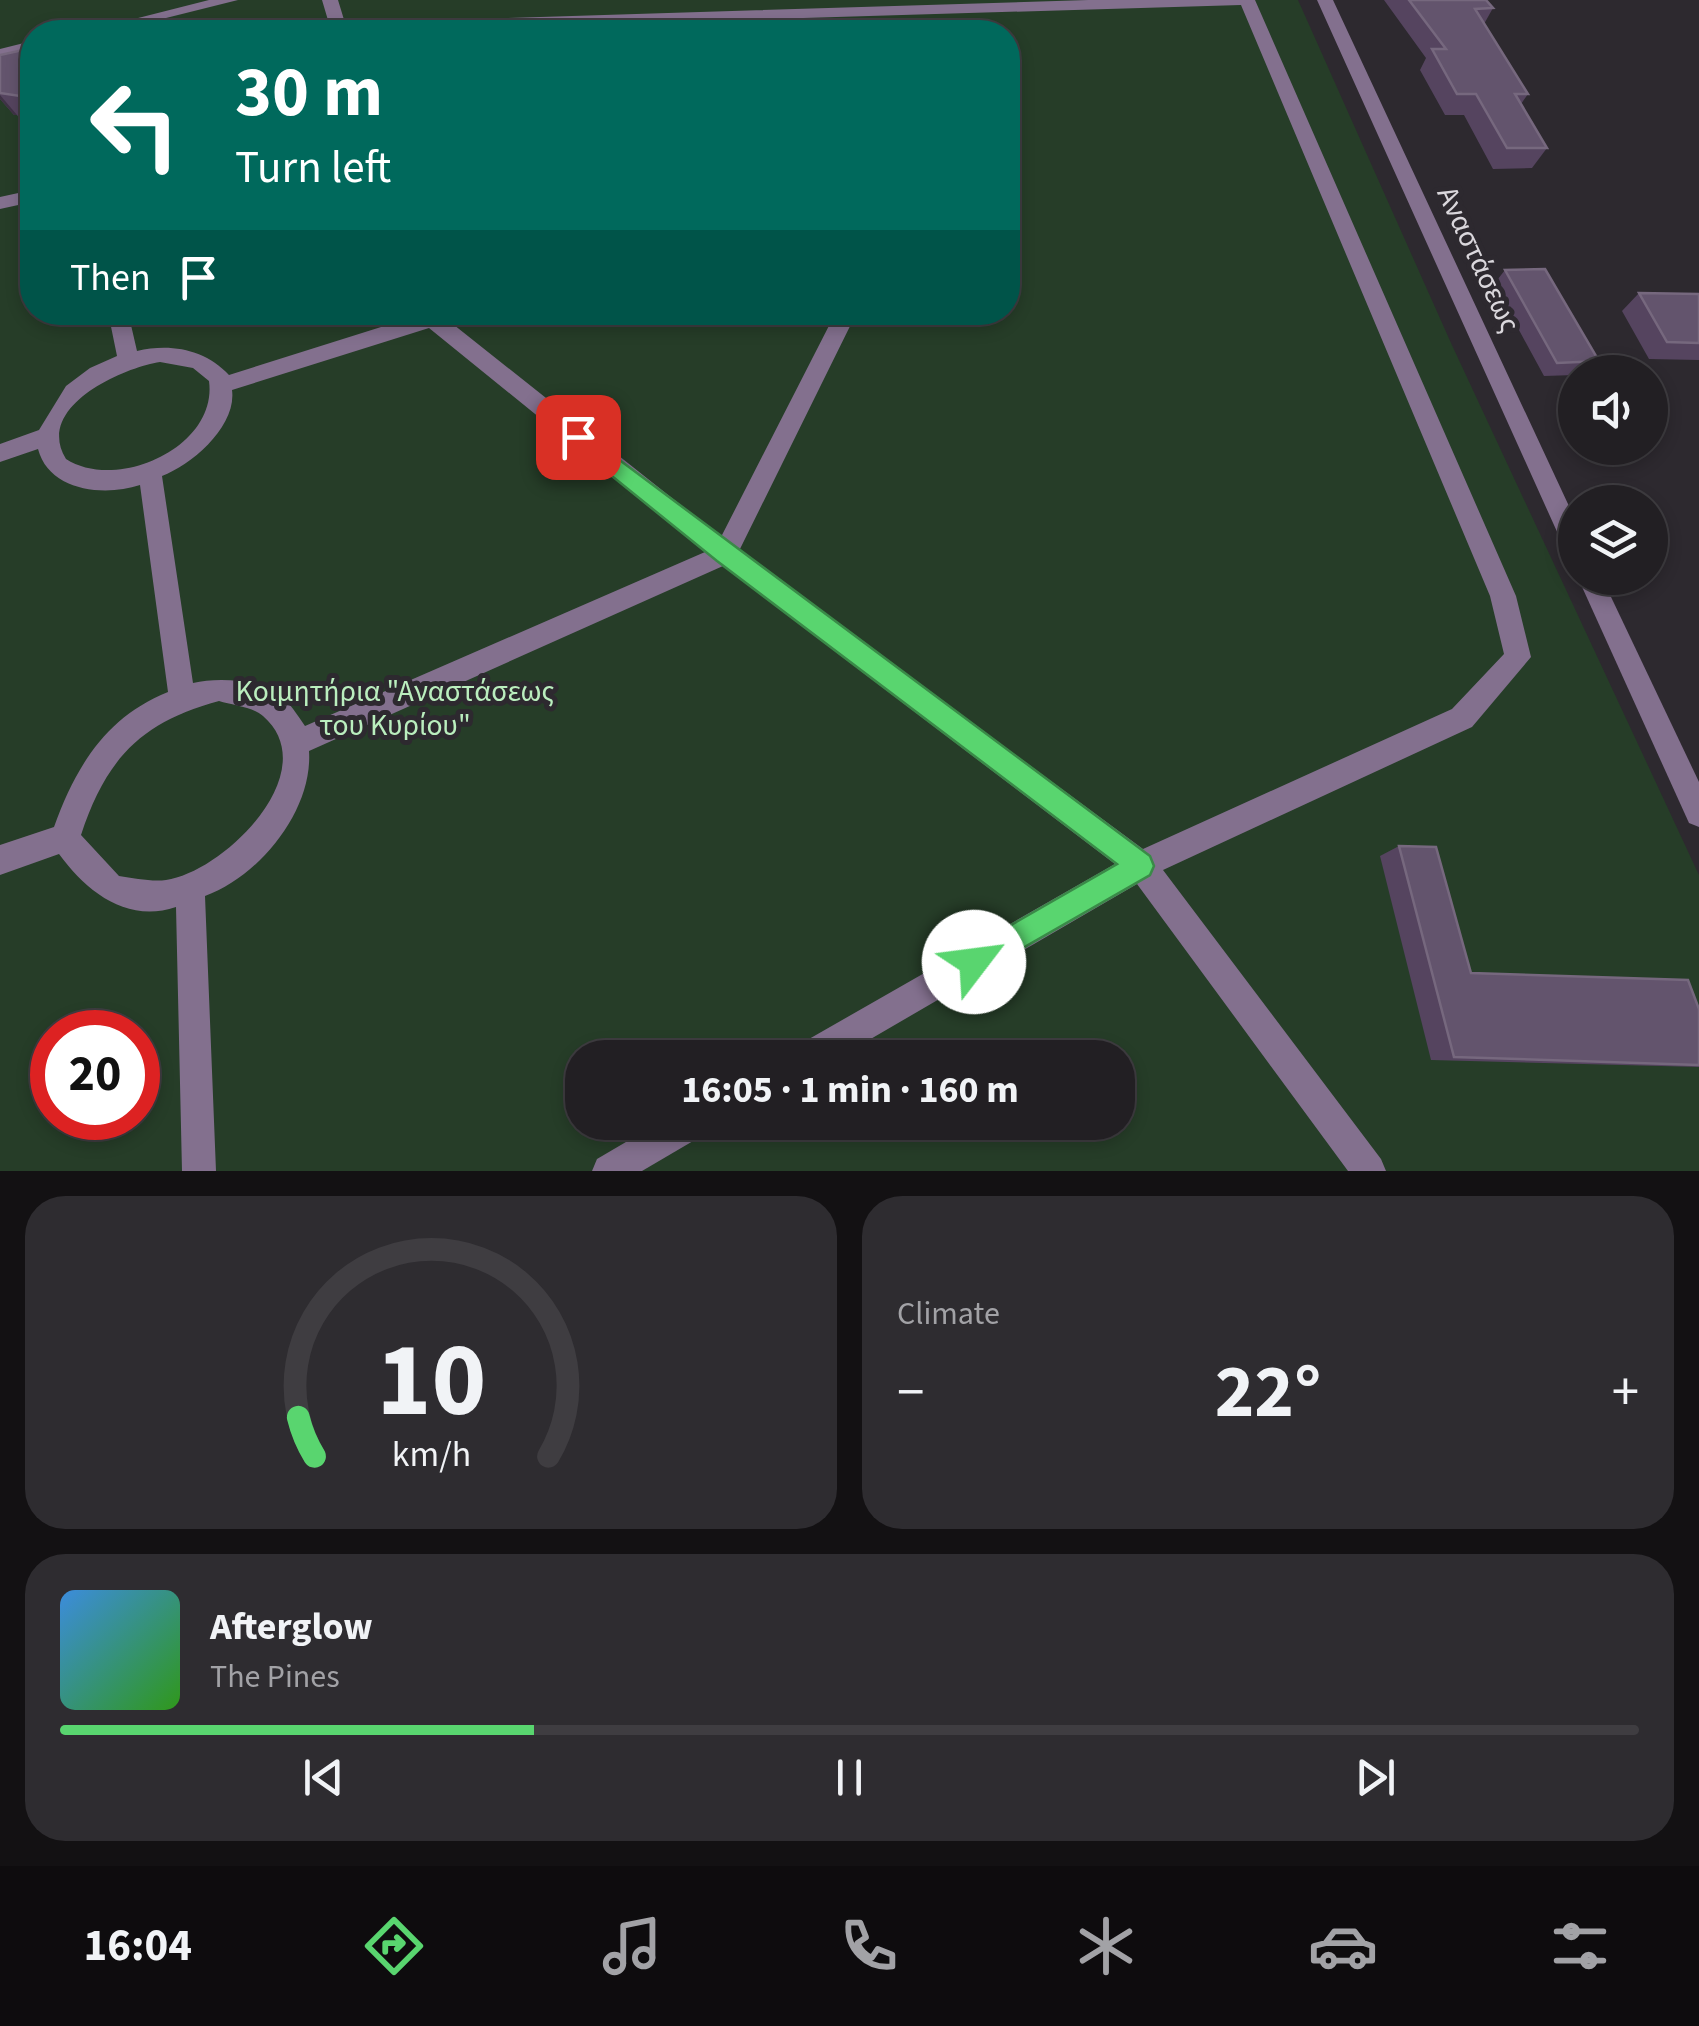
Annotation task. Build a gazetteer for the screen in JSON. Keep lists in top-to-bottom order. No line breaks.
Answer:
{"streets":{"street":["Αναστάσεως"]},"parks":["Κοιμητήρια \"Αναστάσεως του Κυρίου\""],"page":{"turn":["30 m","Turn left"],"then":"Then","limit":"20","trip":"16:05 · 1 min · 160 m","tile":"Climate","heat":["−","22°","+"],"song":["Afterglow","The Pines"],"tabs":"16:04","gauge":["10","km/h"]}}
